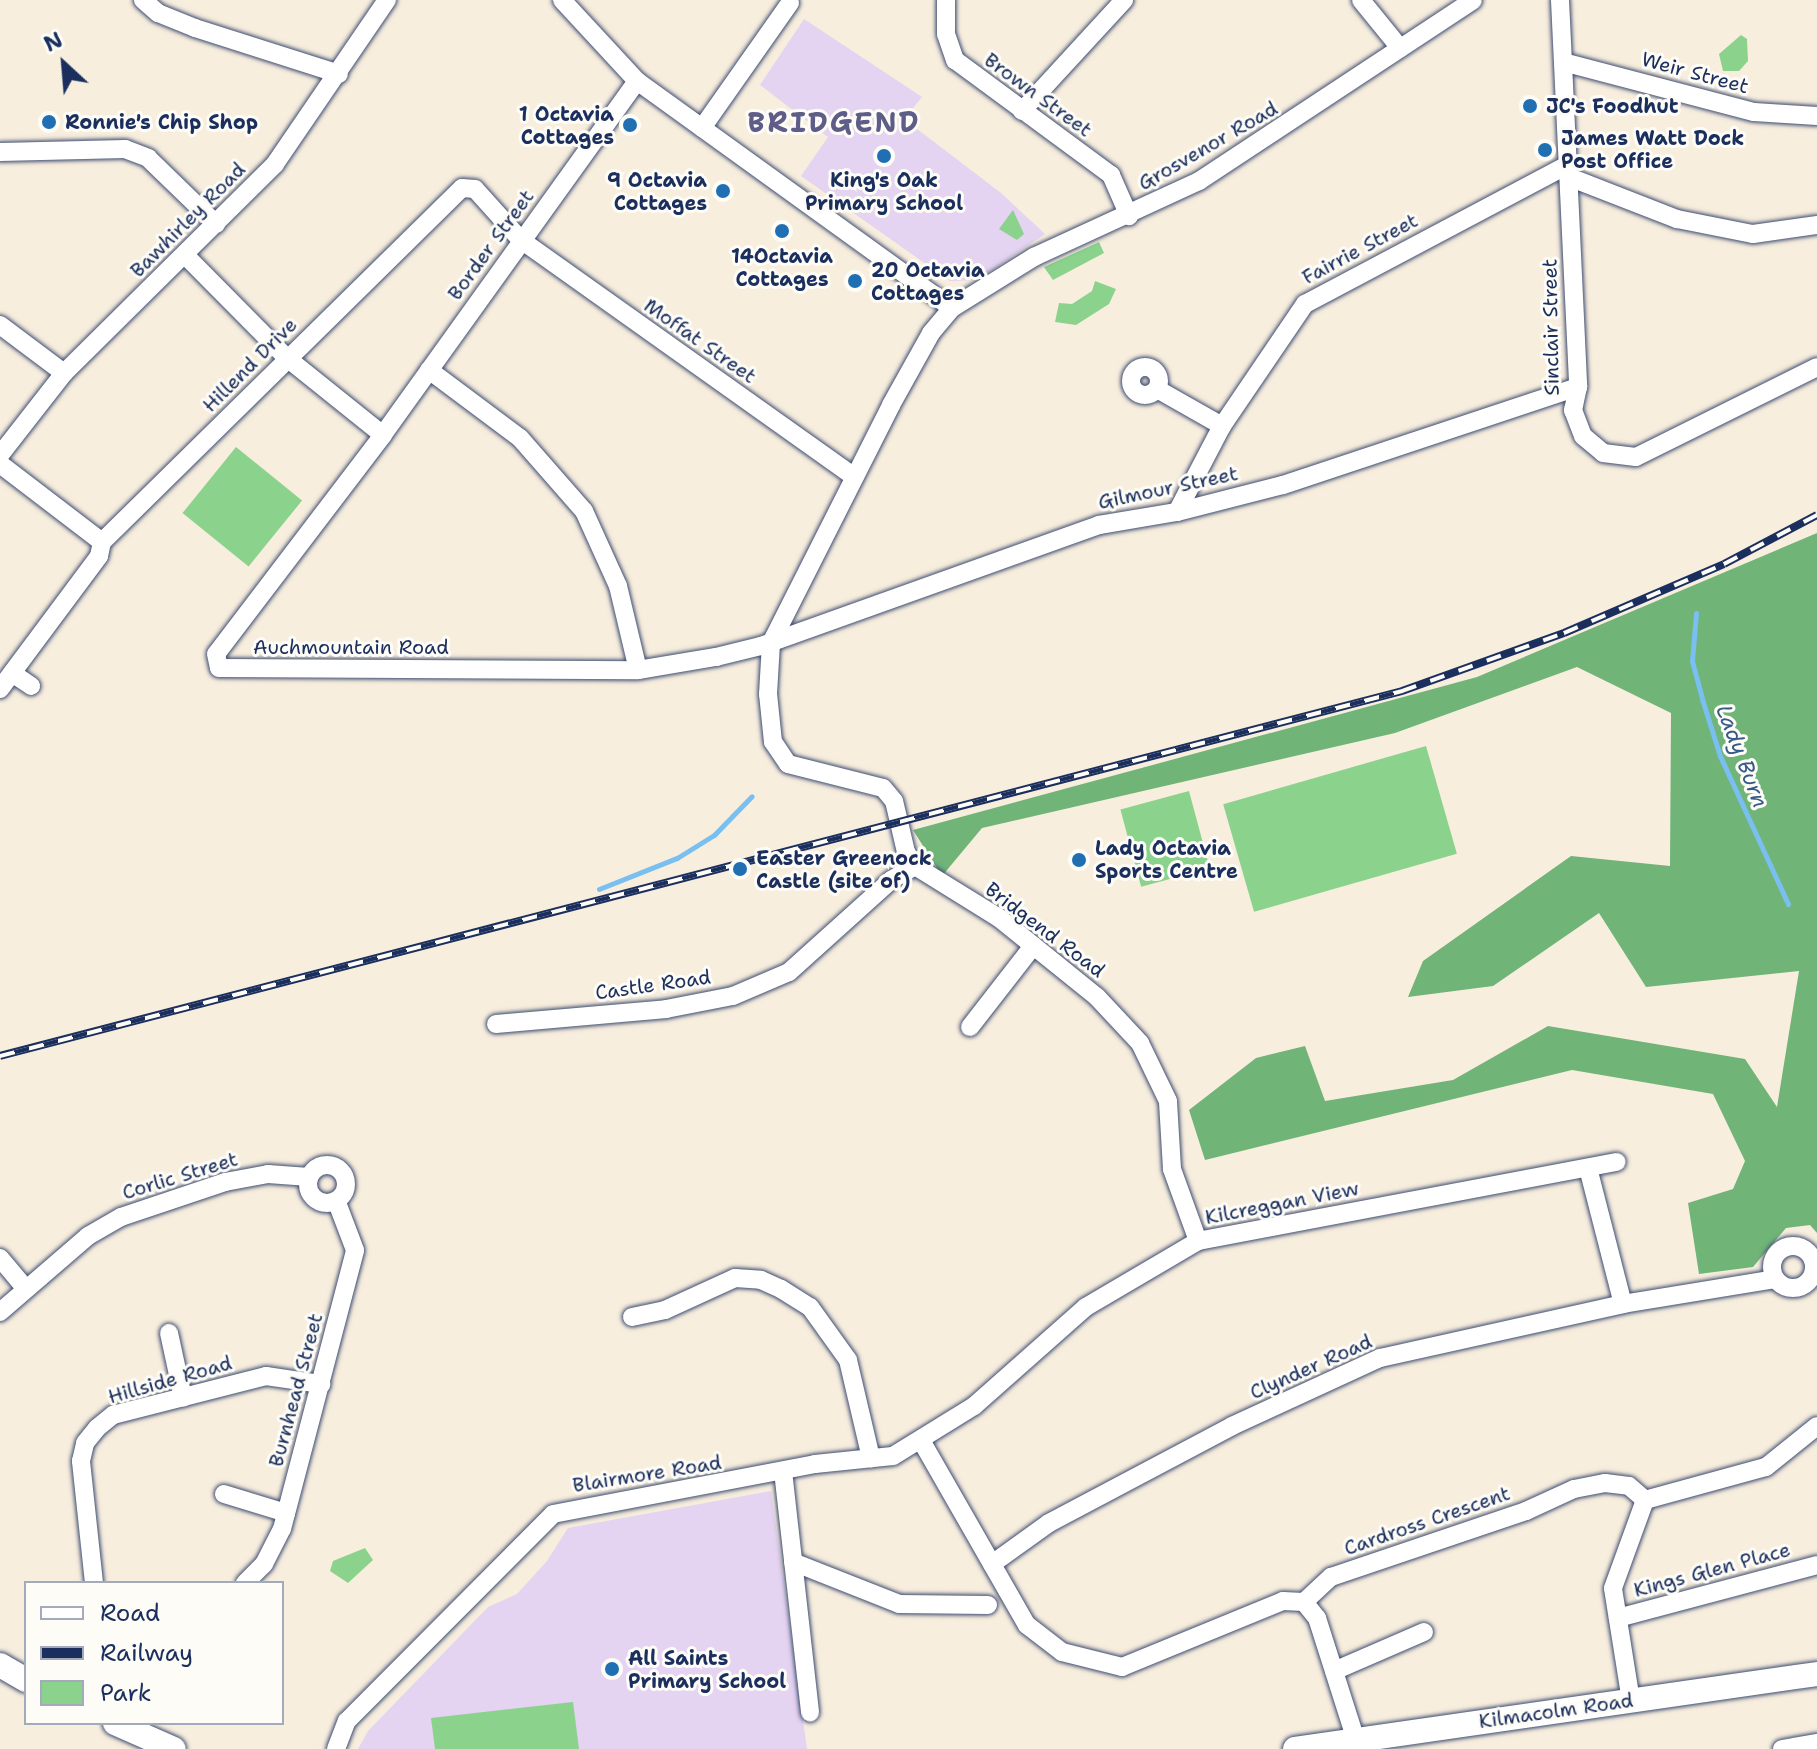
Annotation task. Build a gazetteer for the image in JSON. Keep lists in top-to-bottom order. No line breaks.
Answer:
{"streets":{"main road":["Kilmacolm Road"],"street":["Weir Street","Brown Street","Grosvenor Road","Bawhirley Road","Border Street","Fairrie Street","Sinclair Street","Moffat Street","Hillend Drive","Gilmour Street","Auchmountain Road","Bridgend Road","Castle Road","Corlic Street","Kilcreggan View","Clynder Road","Hillside Road","Burnhead Street","Blairmore Road","Cardross Crescent","Kings Glen Place"]},"crossings":[["Weir Street","Sinclair Street"],["Brown Street","Grosvenor Road"],["Border Street","Moffat Street"],["Border Street","Hillend Drive"],["Border Street","Auchmountain Road"],["Fairrie Street","Sinclair Street"],["Fairrie Street","Gilmour Street"],["Sinclair Street","Gilmour Street"],["Moffat Street","Hillend Drive"],["Gilmour Street","Auchmountain Road"],["Bridgend Road","Castle Road"],["Bridgend Road","Kilcreggan View"],["Corlic Street","Burnhead Street"],["Kilcreggan View","Blairmore Road"],["Hillside Road","Burnhead Street"]],"districts":["BRIDGEND"],"water":["Lady Burn"],"places":["JC's Foodhut","Ronnie's Chip Shop","1 Octavia Cottages","James Watt Dock Post Office","King's Oak Primary School","9 Octavia Cottages","14Octavia Cottages","20 Octavia Cottages","Lady Octavia Sports Centre","Easter Greenock Castle (site of)","All Saints Primary School"],"legend":["Road","Railway","Park"],"north":"top left"}
